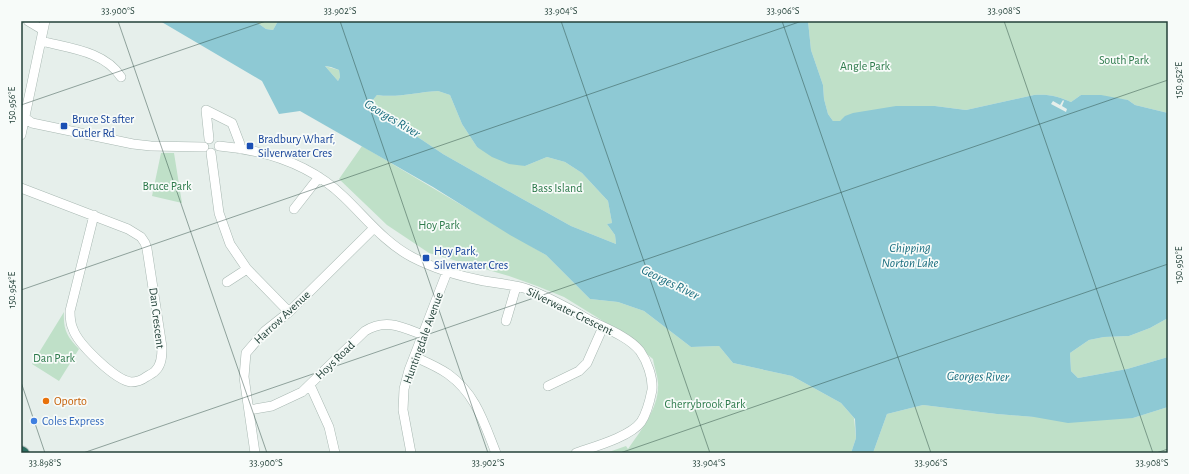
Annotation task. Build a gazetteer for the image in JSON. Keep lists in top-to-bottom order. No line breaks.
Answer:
{"streets":{"street":["Silverwater Crescent","Harrow Avenue","Dan Crescent","Huntingdale Avenue","Hoys Road"]},"crossings":[["Silverwater Crescent","Harrow Avenue"],["Silverwater Crescent","Huntingdale Avenue"],["Harrow Avenue","Hoys Road"],["Huntingdale Avenue","Hoys Road"]],"water":["Georges River","Chipping Norton Lake"],"parks":["South Park","Angle Park","Bruce Park","Bass Island","Hoy Park","Dan Park","Cherrybrook Park"],"places":{"transit":["Bruce St after Cutler Rd","Bradbury Wharf, Silverwater Cres","Hoy Park, Silverwater Cres"],"other":["Oporto","Coles Express"]},"coordinates":["33.900°S","33.902°S","33.904°S","33.906°S","33.908°S","150.952°E","150.956°E","150.950°E","150.954°E","33.898°S"]}
